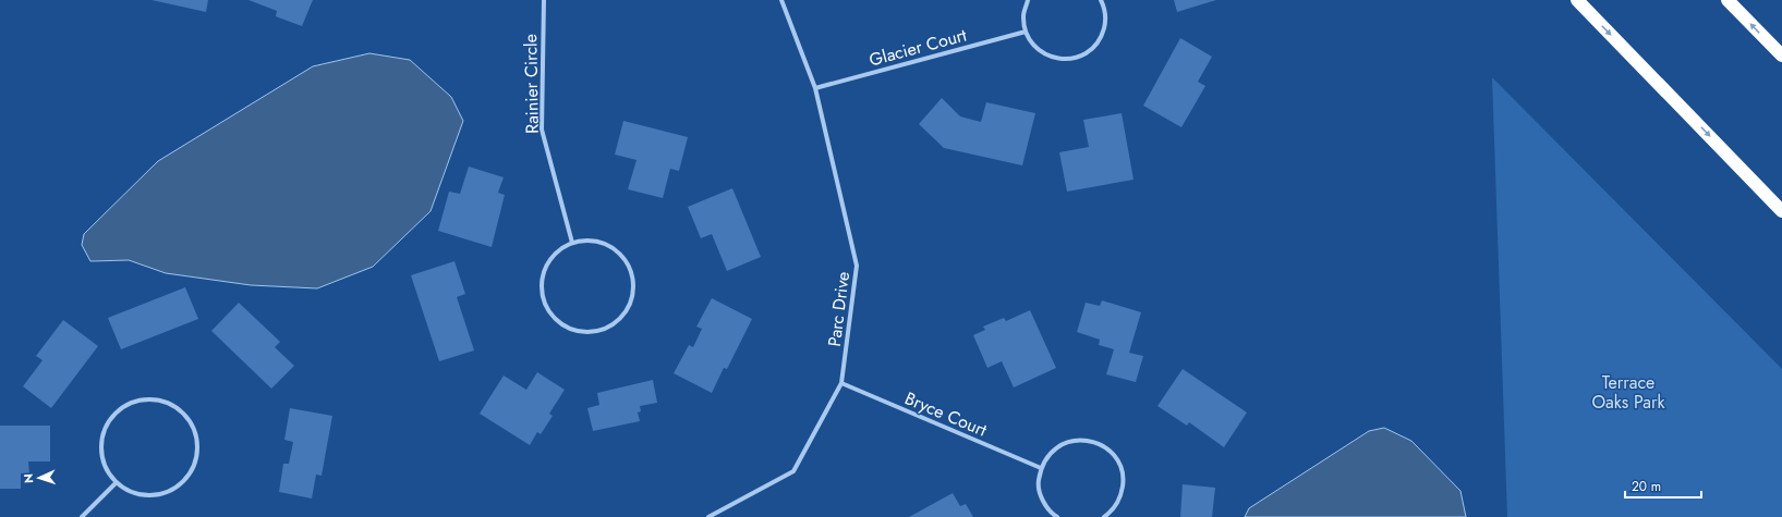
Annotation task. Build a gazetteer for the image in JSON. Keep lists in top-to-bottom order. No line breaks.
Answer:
{"streets":{"street":["Glacier Court","Rainier Circle","Parc Drive","Bryce Court"]},"crossings":[["Glacier Court","Parc Drive"],["Parc Drive","Bryce Court"]],"parks":["Terrace Oaks Park"],"scale_bar":"20 m","north":"left"}
